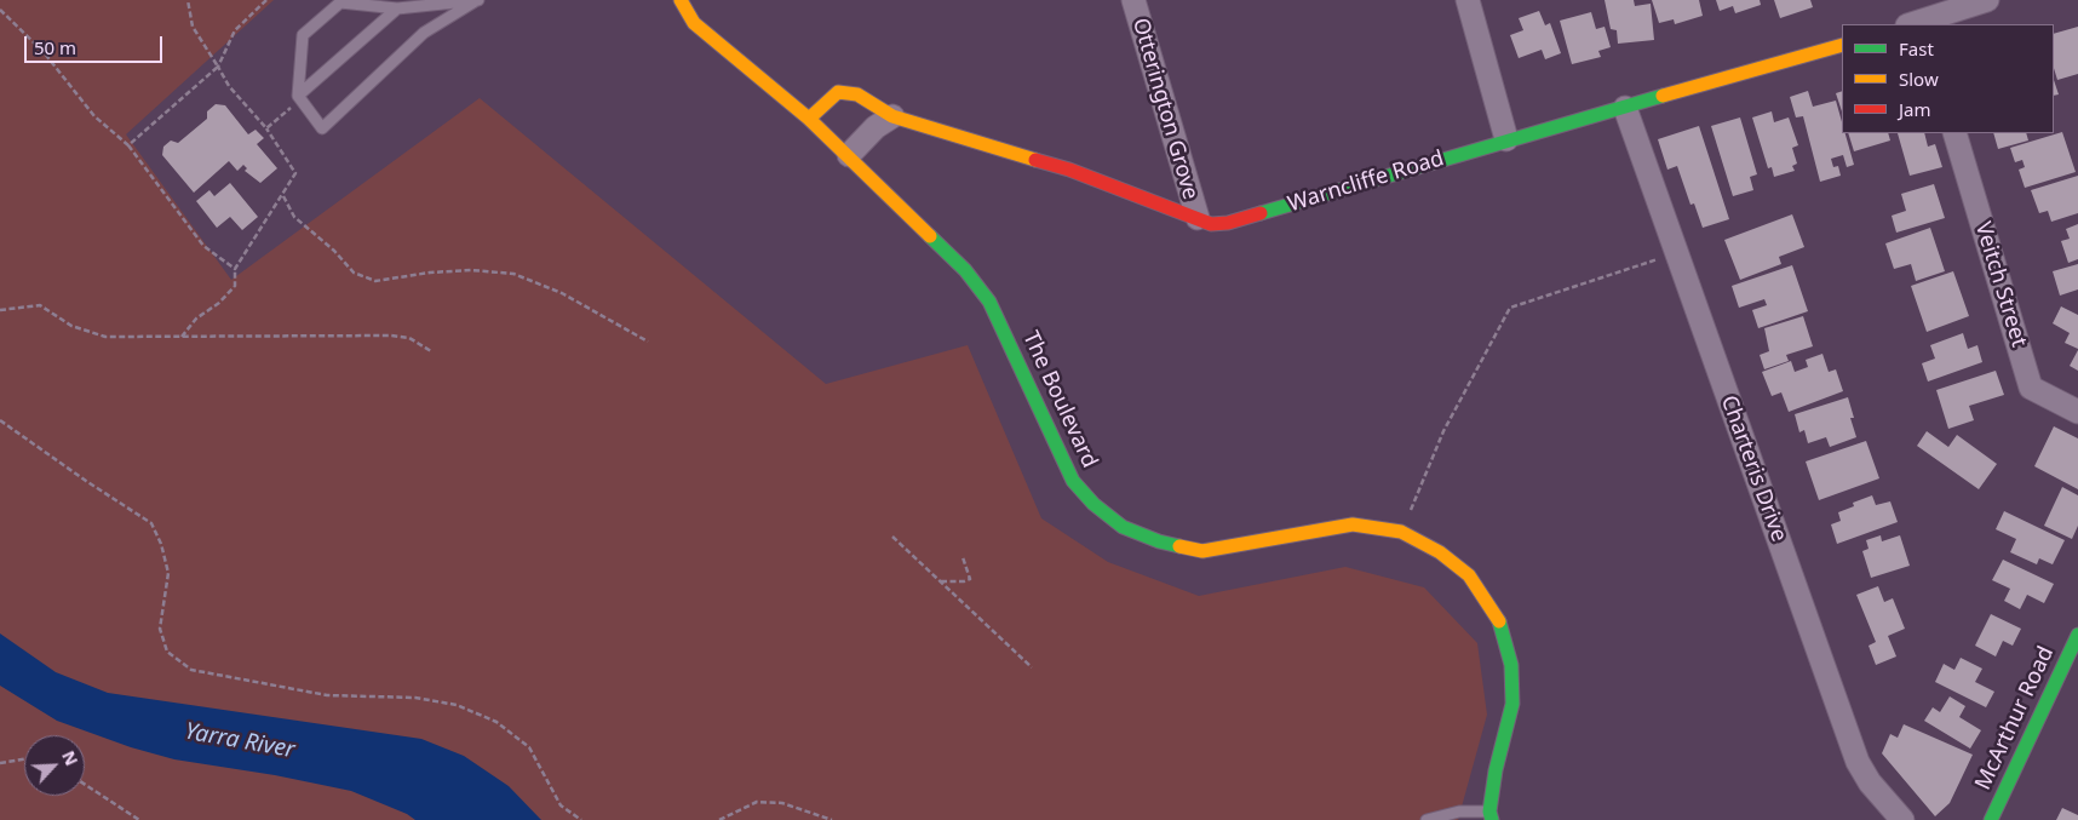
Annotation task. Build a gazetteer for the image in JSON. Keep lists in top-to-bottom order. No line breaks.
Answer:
{"streets":{"street":["Otterington Grove","Warncliffe Road","Veitch Street","The Boulevard","Charteris Drive","McArthur Road"]},"crossings":[["Otterington Grove","Warncliffe Road"],["Warncliffe Road","The Boulevard"],["Warncliffe Road","Charteris Drive"]],"water":["Yarra River"],"legend":["Fast","Slow","Jam"],"scale_bar":"50 m","north":"top right"}
